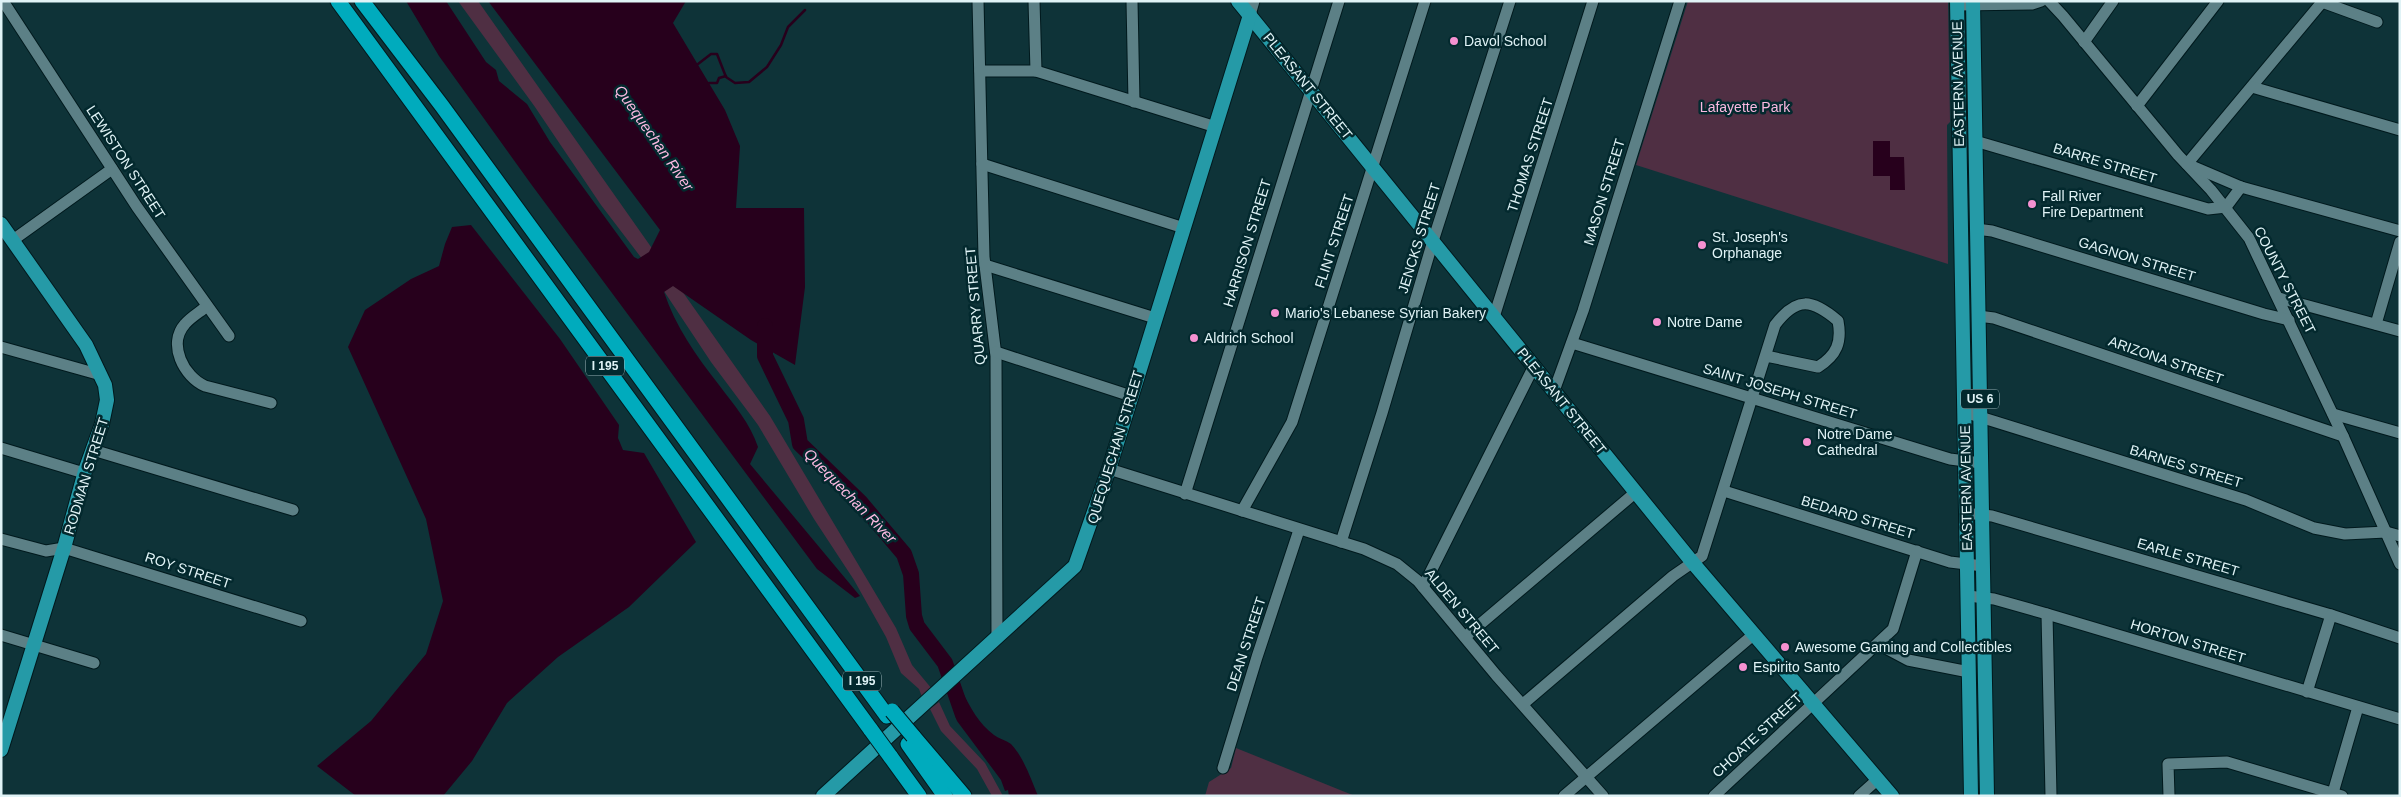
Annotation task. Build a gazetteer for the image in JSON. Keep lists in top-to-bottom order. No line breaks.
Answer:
{"streets":{"highway":["I 195"],"main road":["EASTERN AVENUE","PLEASANT STREET","US 6","QUEQUECHAN STREET","RODMAN STREET"],"street":["THOMAS STREET","LEWISTON STREET","BARRE STREET","MASON STREET","JENCKS STREET","FLINT STREET","HARRISON STREET","GAGNON STREET","COUNTY STREET","QUARRY STREET","ARIZONA STREET","SAINT JOSEPH STREET","BARNES STREET","BEDARD STREET","EARLE STREET","ROY STREET","ALDEN STREET","HORTON STREET","DEAN STREET","CHOATE STREET"]},"crossings":[["EASTERN AVENUE","BARRE STREET"],["EASTERN AVENUE","GAGNON STREET"],["EASTERN AVENUE","ARIZONA STREET"],["EASTERN AVENUE","SAINT JOSEPH STREET"],["EASTERN AVENUE","BARNES STREET"],["EASTERN AVENUE","BEDARD STREET"],["EASTERN AVENUE","EARLE STREET"],["EASTERN AVENUE","HORTON STREET"],["PLEASANT STREET","THOMAS STREET"],["PLEASANT STREET","MASON STREET"],["PLEASANT STREET","JENCKS STREET"],["PLEASANT STREET","FLINT STREET"],["PLEASANT STREET","HARRISON STREET"],["PLEASANT STREET","QUEQUECHAN STREET"],["PLEASANT STREET","CHOATE STREET"],["BARRE STREET","COUNTY STREET"],["MASON STREET","SAINT JOSEPH STREET"],["JENCKS STREET","ALDEN STREET"],["FLINT STREET","ALDEN STREET"],["HARRISON STREET","ALDEN STREET"],["GAGNON STREET","COUNTY STREET"],["COUNTY STREET","ARIZONA STREET"],["COUNTY STREET","BARNES STREET"],["QUARRY STREET","QUEQUECHAN STREET"],["QUEQUECHAN STREET","ALDEN STREET"],["RODMAN STREET","ROY STREET"],["BEDARD STREET","CHOATE STREET"],["ALDEN STREET","DEAN STREET"]],"water":["Quequechan River"],"parks":["Lafayette Park"],"places":["Davol School","Fall River Fire Department","St. Joseph's Orphanage","Mario's Lebanese Syrian Bakery","Notre Dame","Aldrich School","Notre Dame Cathedral","Awesome Gaming and Collectibles","Espirito Santo"]}
